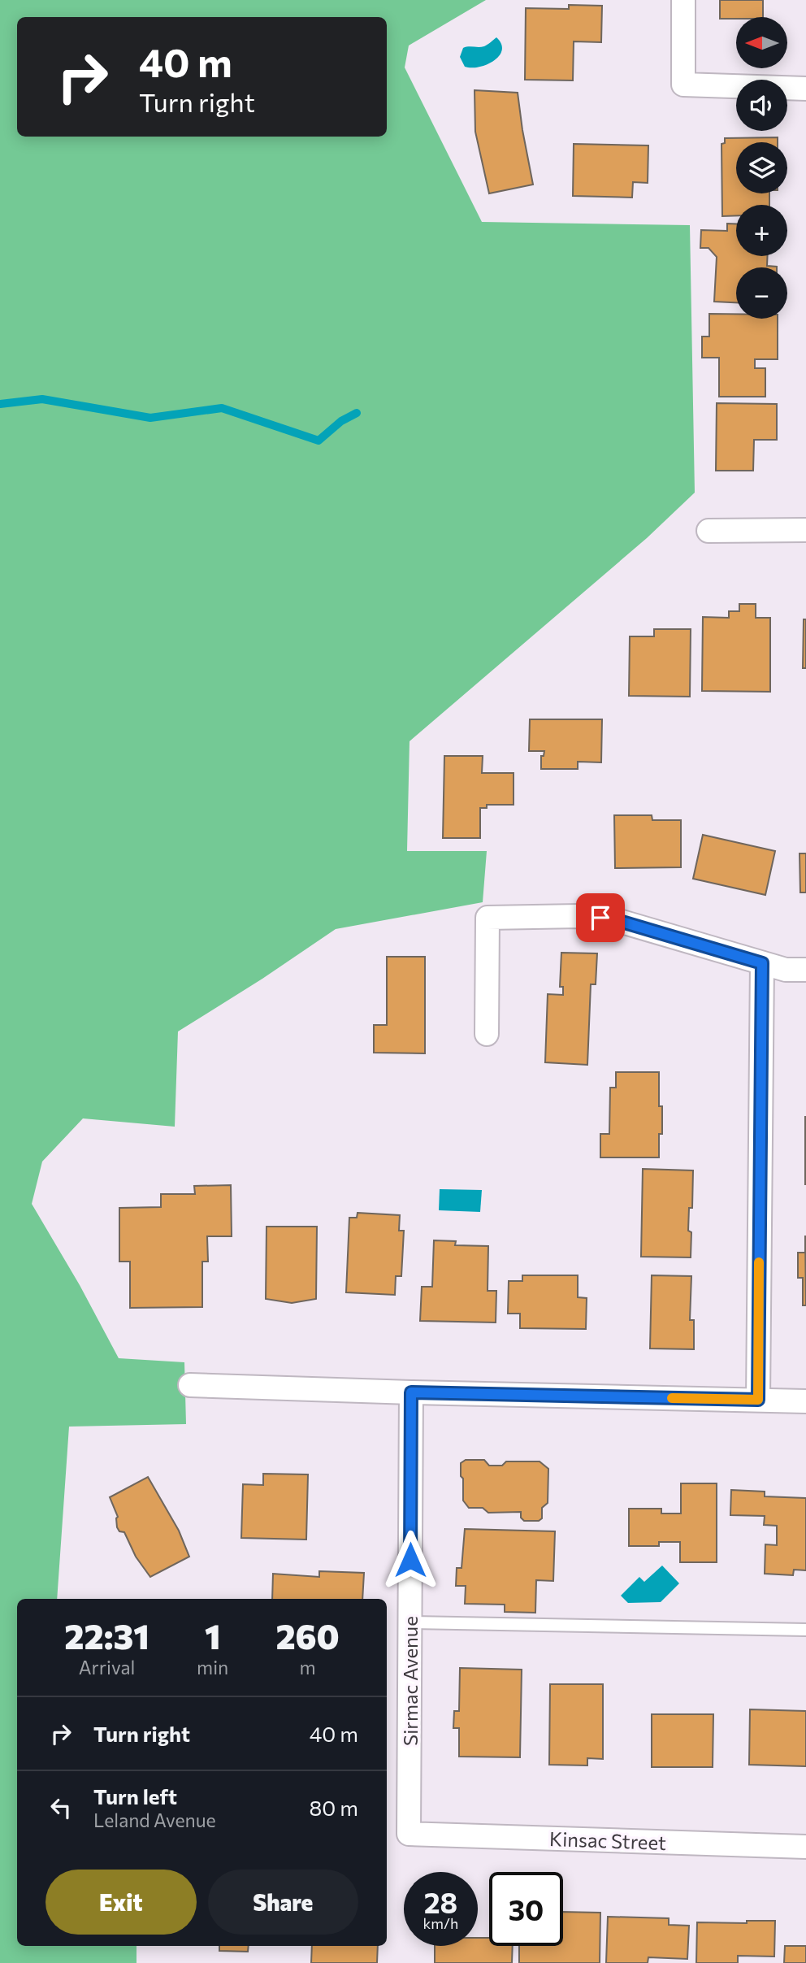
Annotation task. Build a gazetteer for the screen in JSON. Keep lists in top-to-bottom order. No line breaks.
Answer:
{"streets":{"street":["Sirmac Avenue","Kinsac Street"]},"crossings":[["Sirmac Avenue","Kinsac Street"]],"north":"left","page":{"map_buttons":["+","−"],"turn":["40 m","Turn right"],"eta":["22:31","Arrival","1","min","260","m"],"list":[{"name":"Turn right","value":"40 m"},{"name":"Turn left","note":"Leland Avenue","value":"80 m"}],"buttons":["Exit","Share"],"speed":"28 km/h","limit":"30"}}
